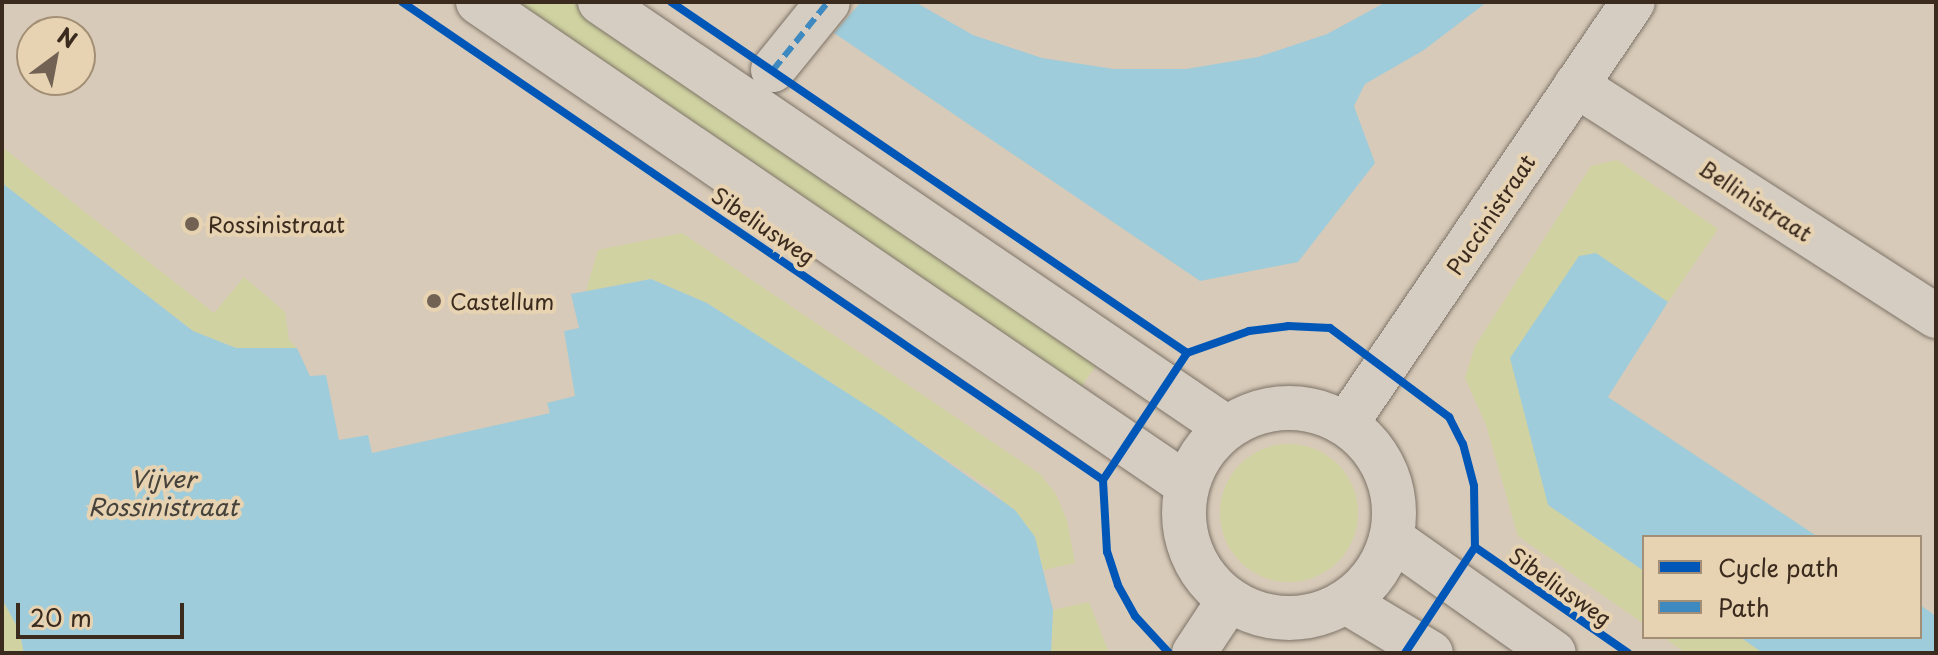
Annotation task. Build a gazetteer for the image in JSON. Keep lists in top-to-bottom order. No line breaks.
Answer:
{"streets":{"street":["Bellinistraat","Puccinistraat","Sibeliusweg"]},"crossings":[["Bellinistraat","Puccinistraat"],["Puccinistraat","Sibeliusweg"]],"water":["Vijver Rossinistraat"],"places":["Rossinistraat","Castellum"],"legend":["Cycle path","Path"],"scale_bar":"20 m","north":"top right"}
